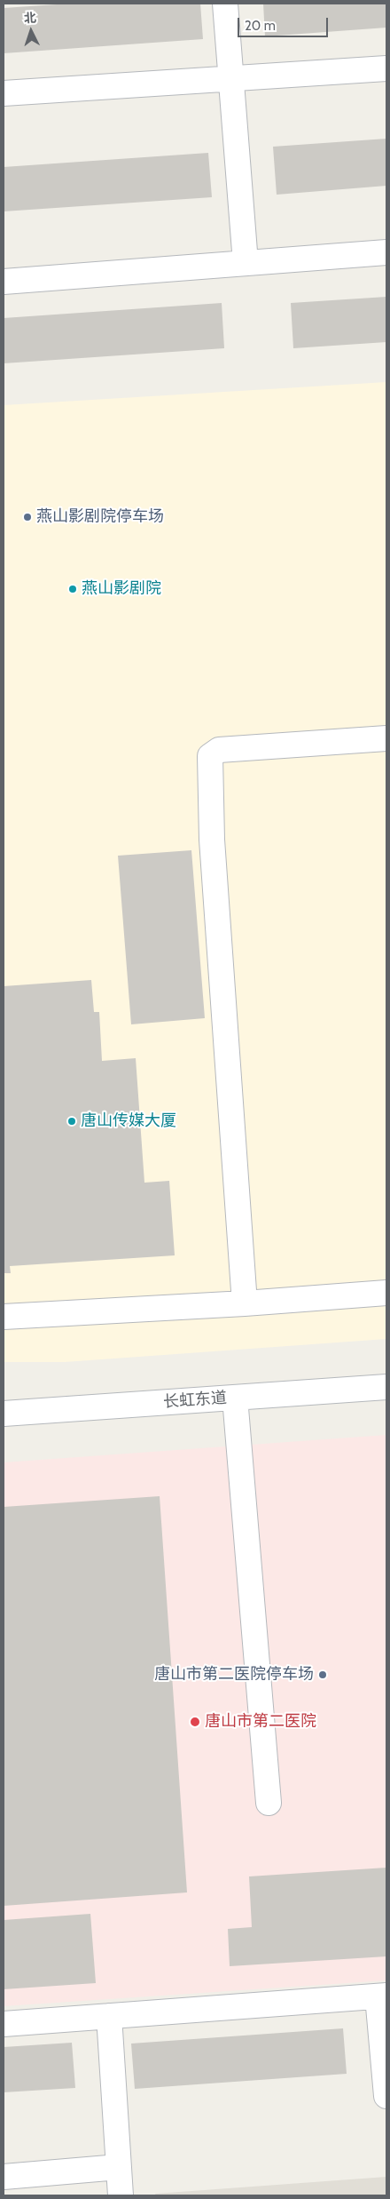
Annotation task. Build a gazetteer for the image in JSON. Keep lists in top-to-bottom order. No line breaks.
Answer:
{"streets":{"street":["长虹东道"]},"places":["燕山影剧院停车场","燕山影剧院","唐山传媒大厦","唐山市第二医院停车场","唐山市第二医院"],"scale_bar":"20 m","north":"top"}
